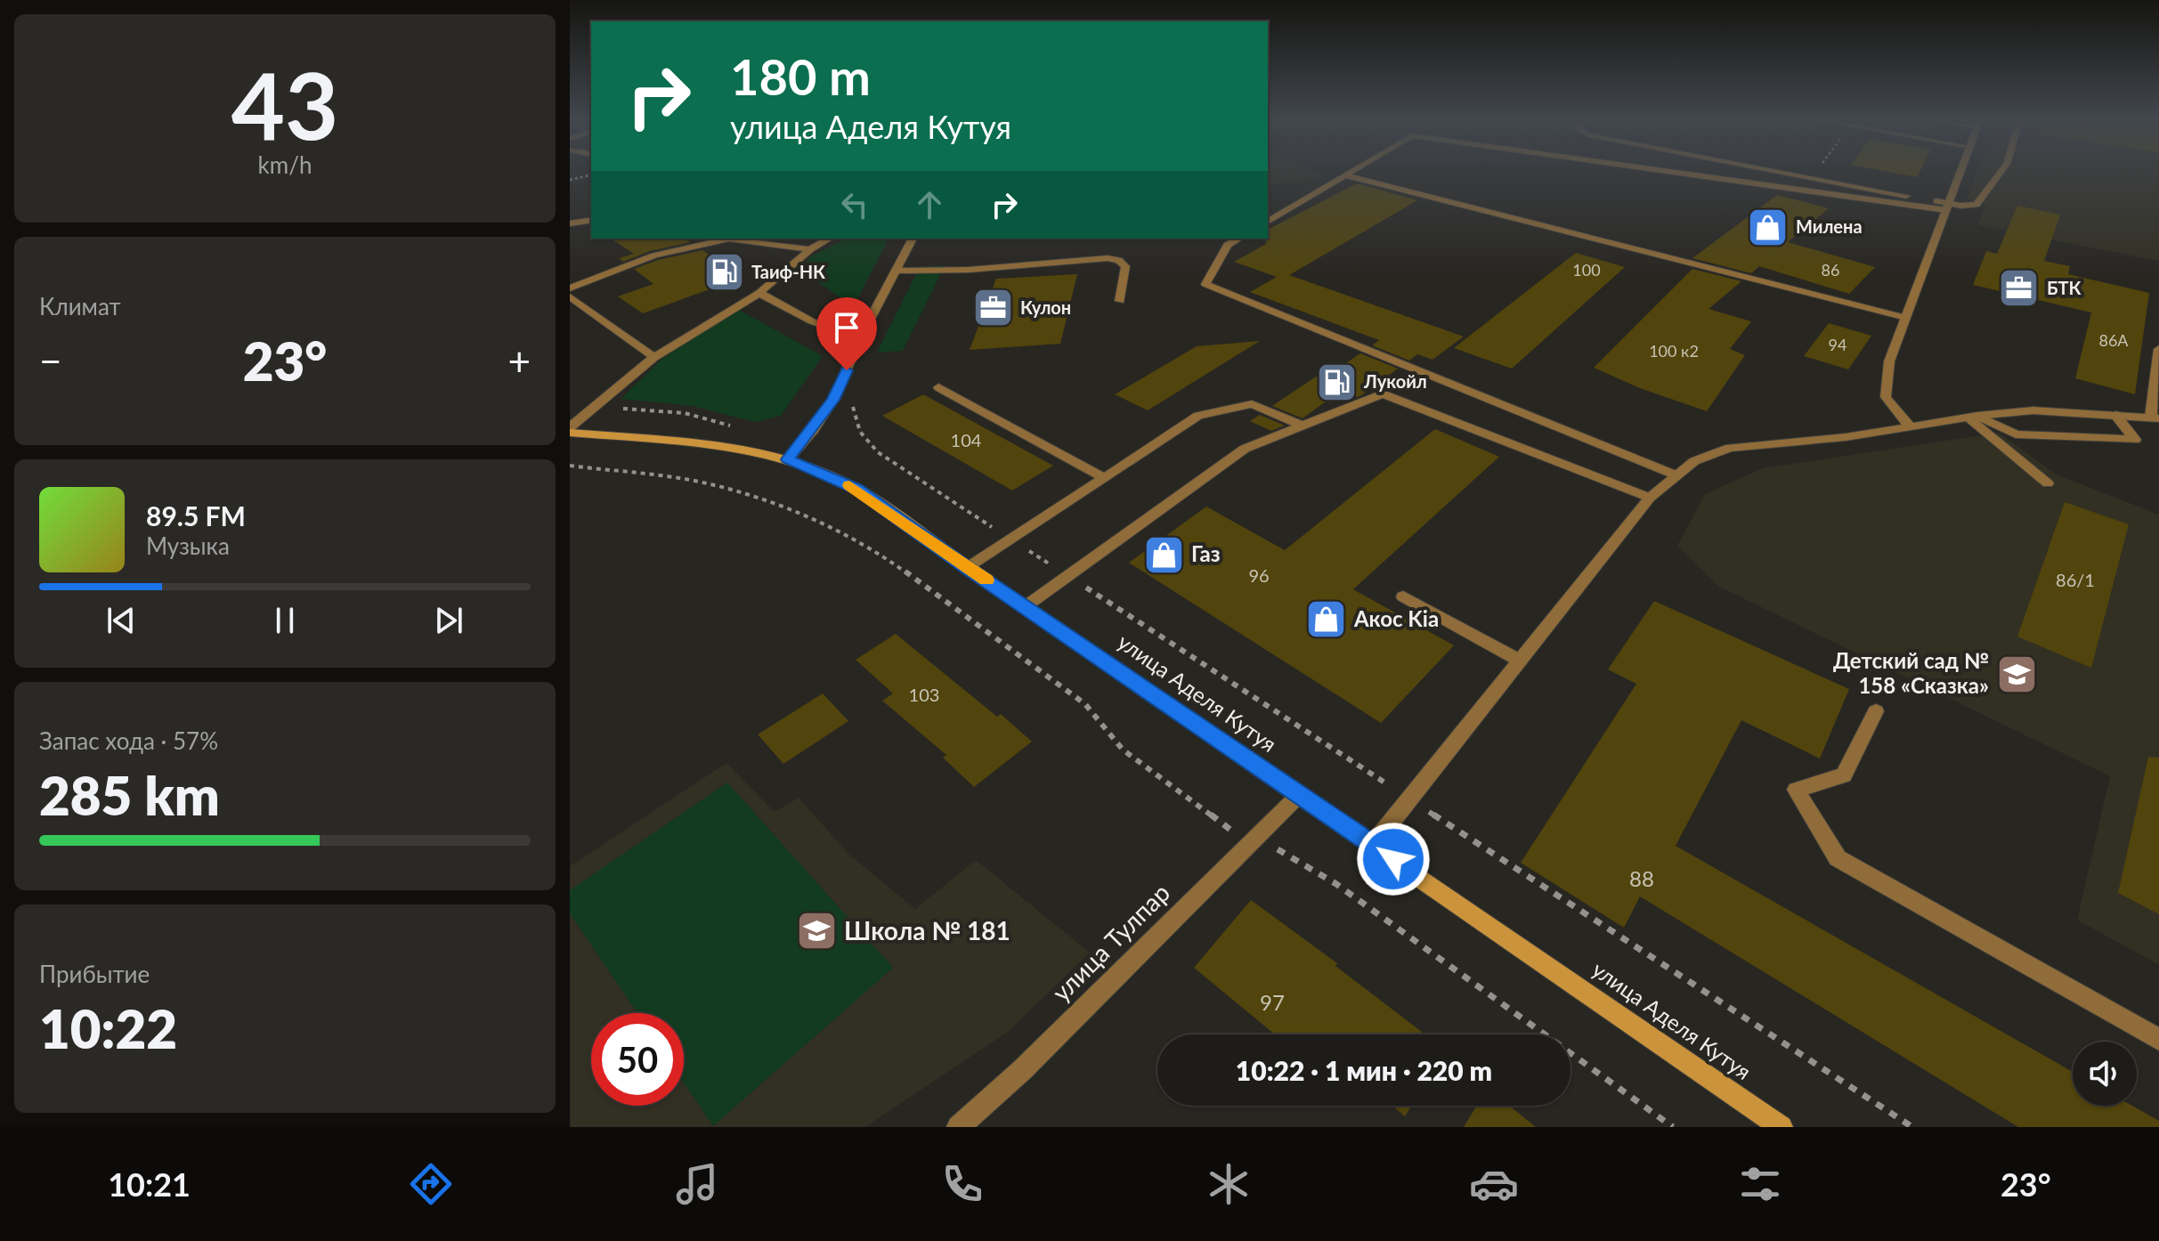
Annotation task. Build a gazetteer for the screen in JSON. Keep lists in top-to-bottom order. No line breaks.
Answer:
{"streets":{"main road":["улица Аделя Кутуя"],"street":["улица Тулпар"]},"crossings":[["улица Аделя Кутуя","улица Тулпар"]],"places":{"shop":["Милена","Газ","Акос Kia"],"fuel station":["Таиф-НК","Лукойл"],"office":["БТК","Кулон"],"school or university":["Детский сад № 158 «Сказка»","Школа № 181"]},"house_numbers":["100","86","86А","94","100 к2","104","96","86/1","103","88","97"],"page":{"tile":[["43","km/h"],"Климат",["Запас хода · 57%","285 km"],["Прибытие","10:22"]],"turn":["180 m","улица Аделя Кутуя"],"heat":["−","23°","+"],"song":["89.5 FM","Музыка"],"limit":"50","trip":"10:22 · 1 мин · 220 m","tabs":["10:21","23°"]}}
